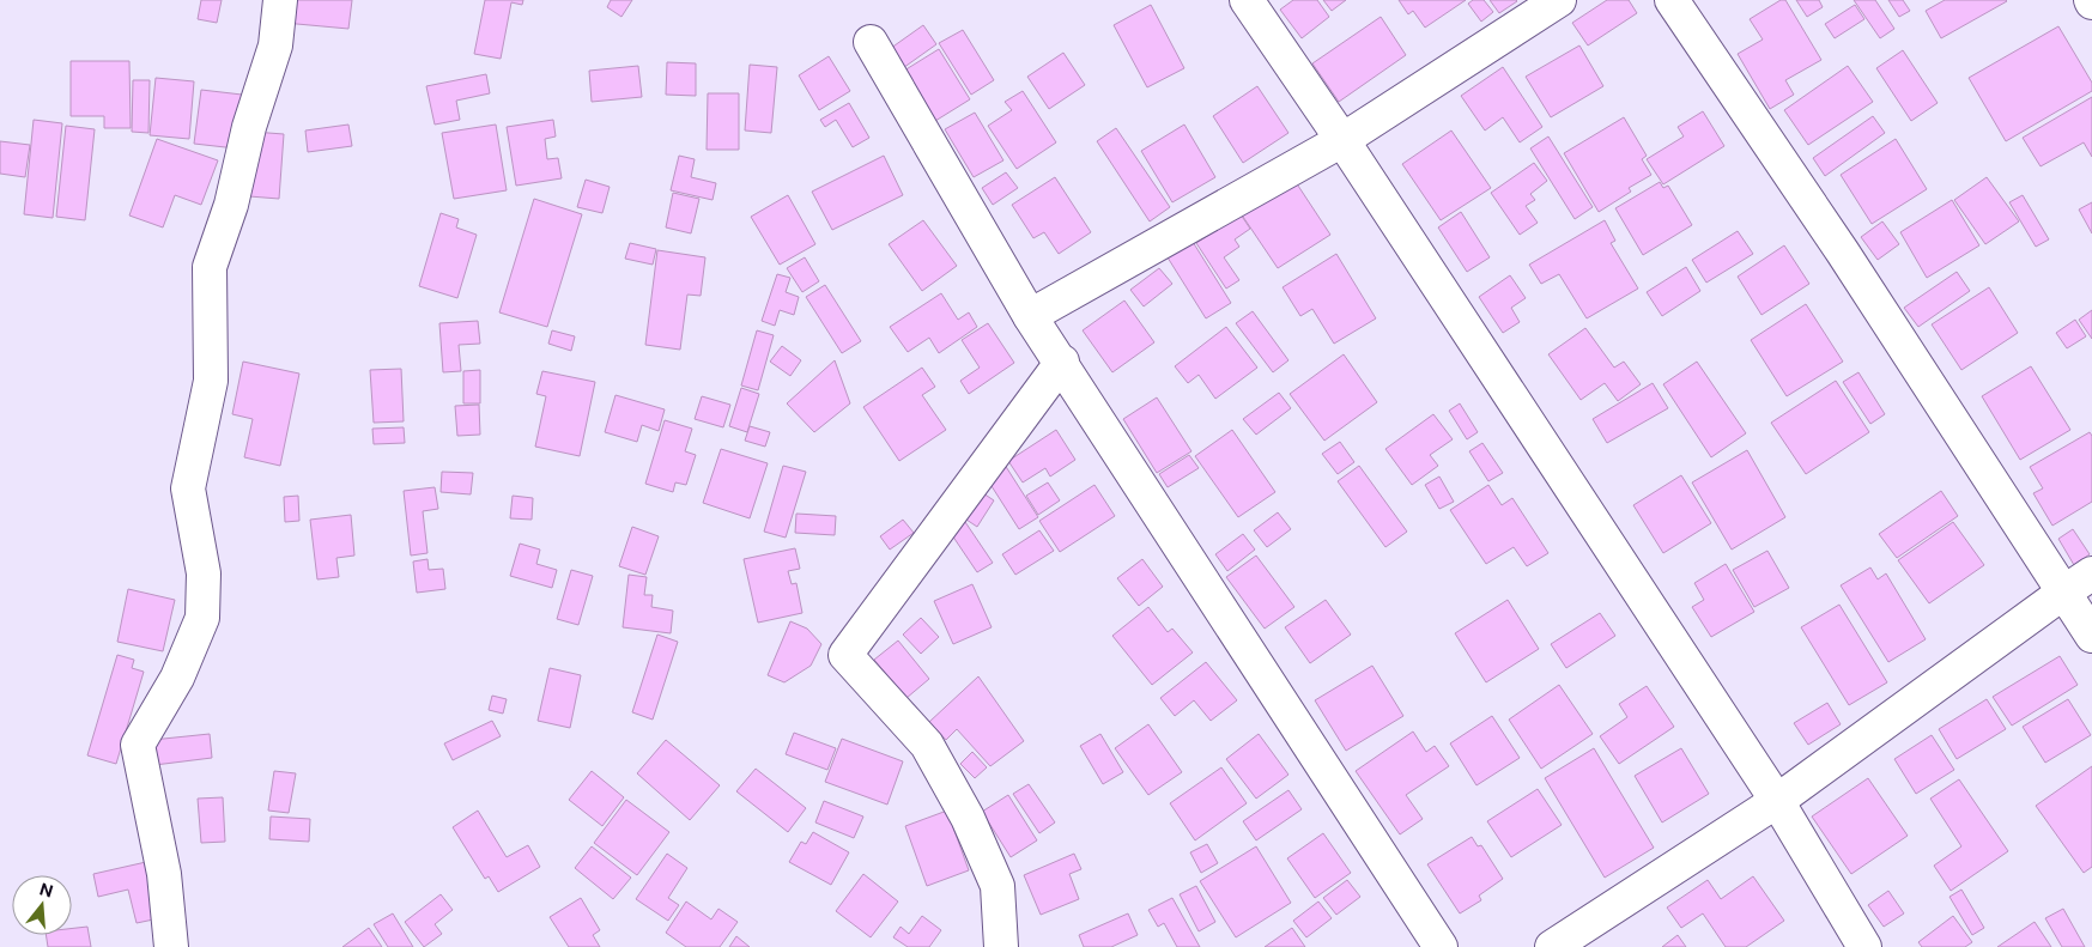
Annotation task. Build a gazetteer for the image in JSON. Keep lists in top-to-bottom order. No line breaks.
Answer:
{"north":"top"}
